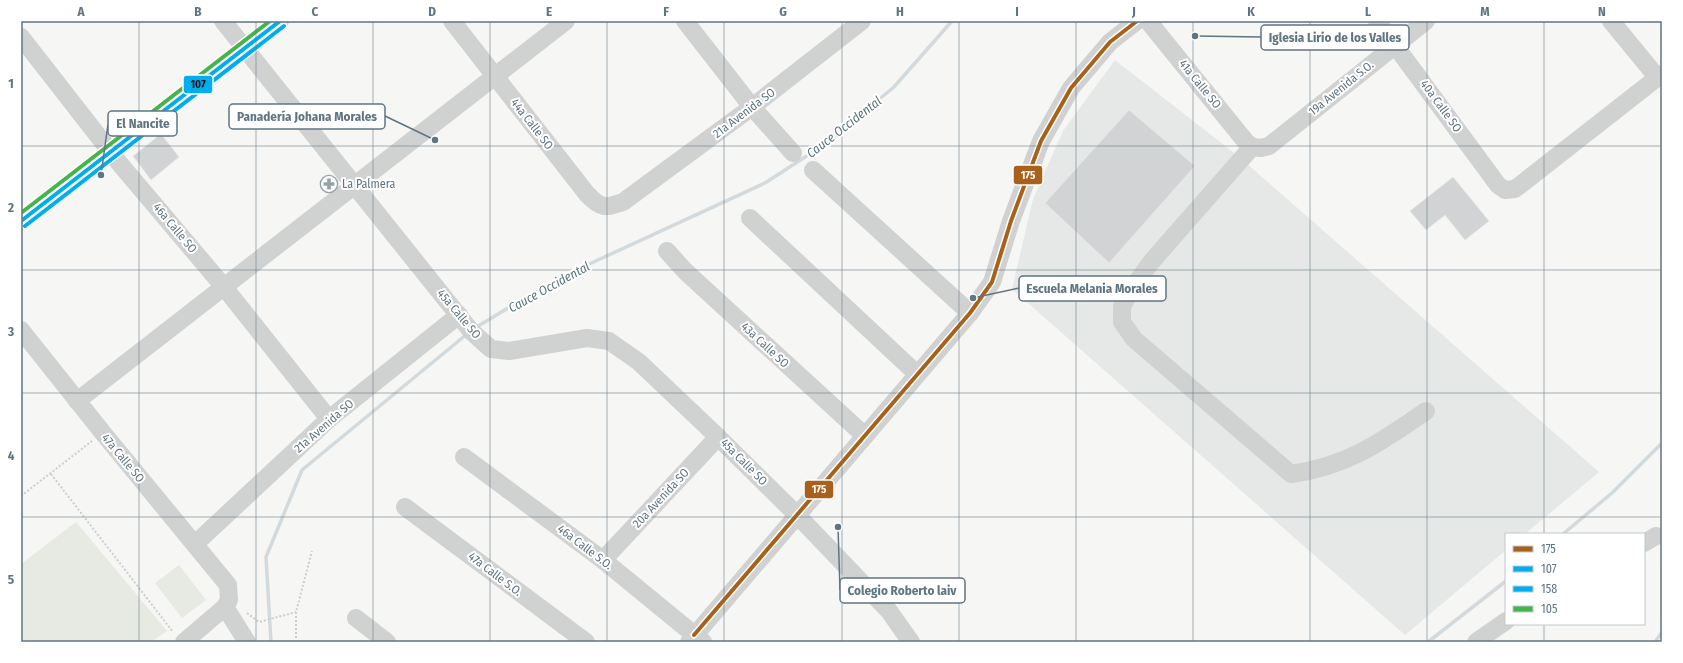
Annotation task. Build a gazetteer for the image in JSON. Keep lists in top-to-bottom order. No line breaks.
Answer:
{"streets":{"street":["41a Calle SO","19a Avenida S.O.","40a Calle SO","21a Avenida SO","44a Calle SO","46a Calle SO","45a Calle SO","43a Calle SO","47a Calle SO","20a Avenida SO","46a Calle S.O.","47a Calle S.O."]},"crossings":[["41a Calle SO","19a Avenida S.O."],["19a Avenida S.O.","40a Calle SO"],["21a Avenida SO","44a Calle SO"],["21a Avenida SO","46a Calle SO"],["21a Avenida SO","45a Calle SO"],["21a Avenida SO","47a Calle SO"],["45a Calle SO","20a Avenida SO"],["20a Avenida SO","46a Calle S.O."]],"water":["Cauce Occidental"],"places":{"other":["Iglesia Lirio de los Valles","Panadería Johana Morales","El Nancite","Escuela Melania Morales","Colegio Roberto laiv"],"pharmacy":["La Palmera"]},"lines":["transit line 175","transit line 107","transit line 105","transit line 158"],"legend":["175","107","158","105"],"grid":{"columns":["A","B","C","D","E","F","G","H","I","J","K","L","M","N"],"rows":["1","2","3","4","5"]}}
